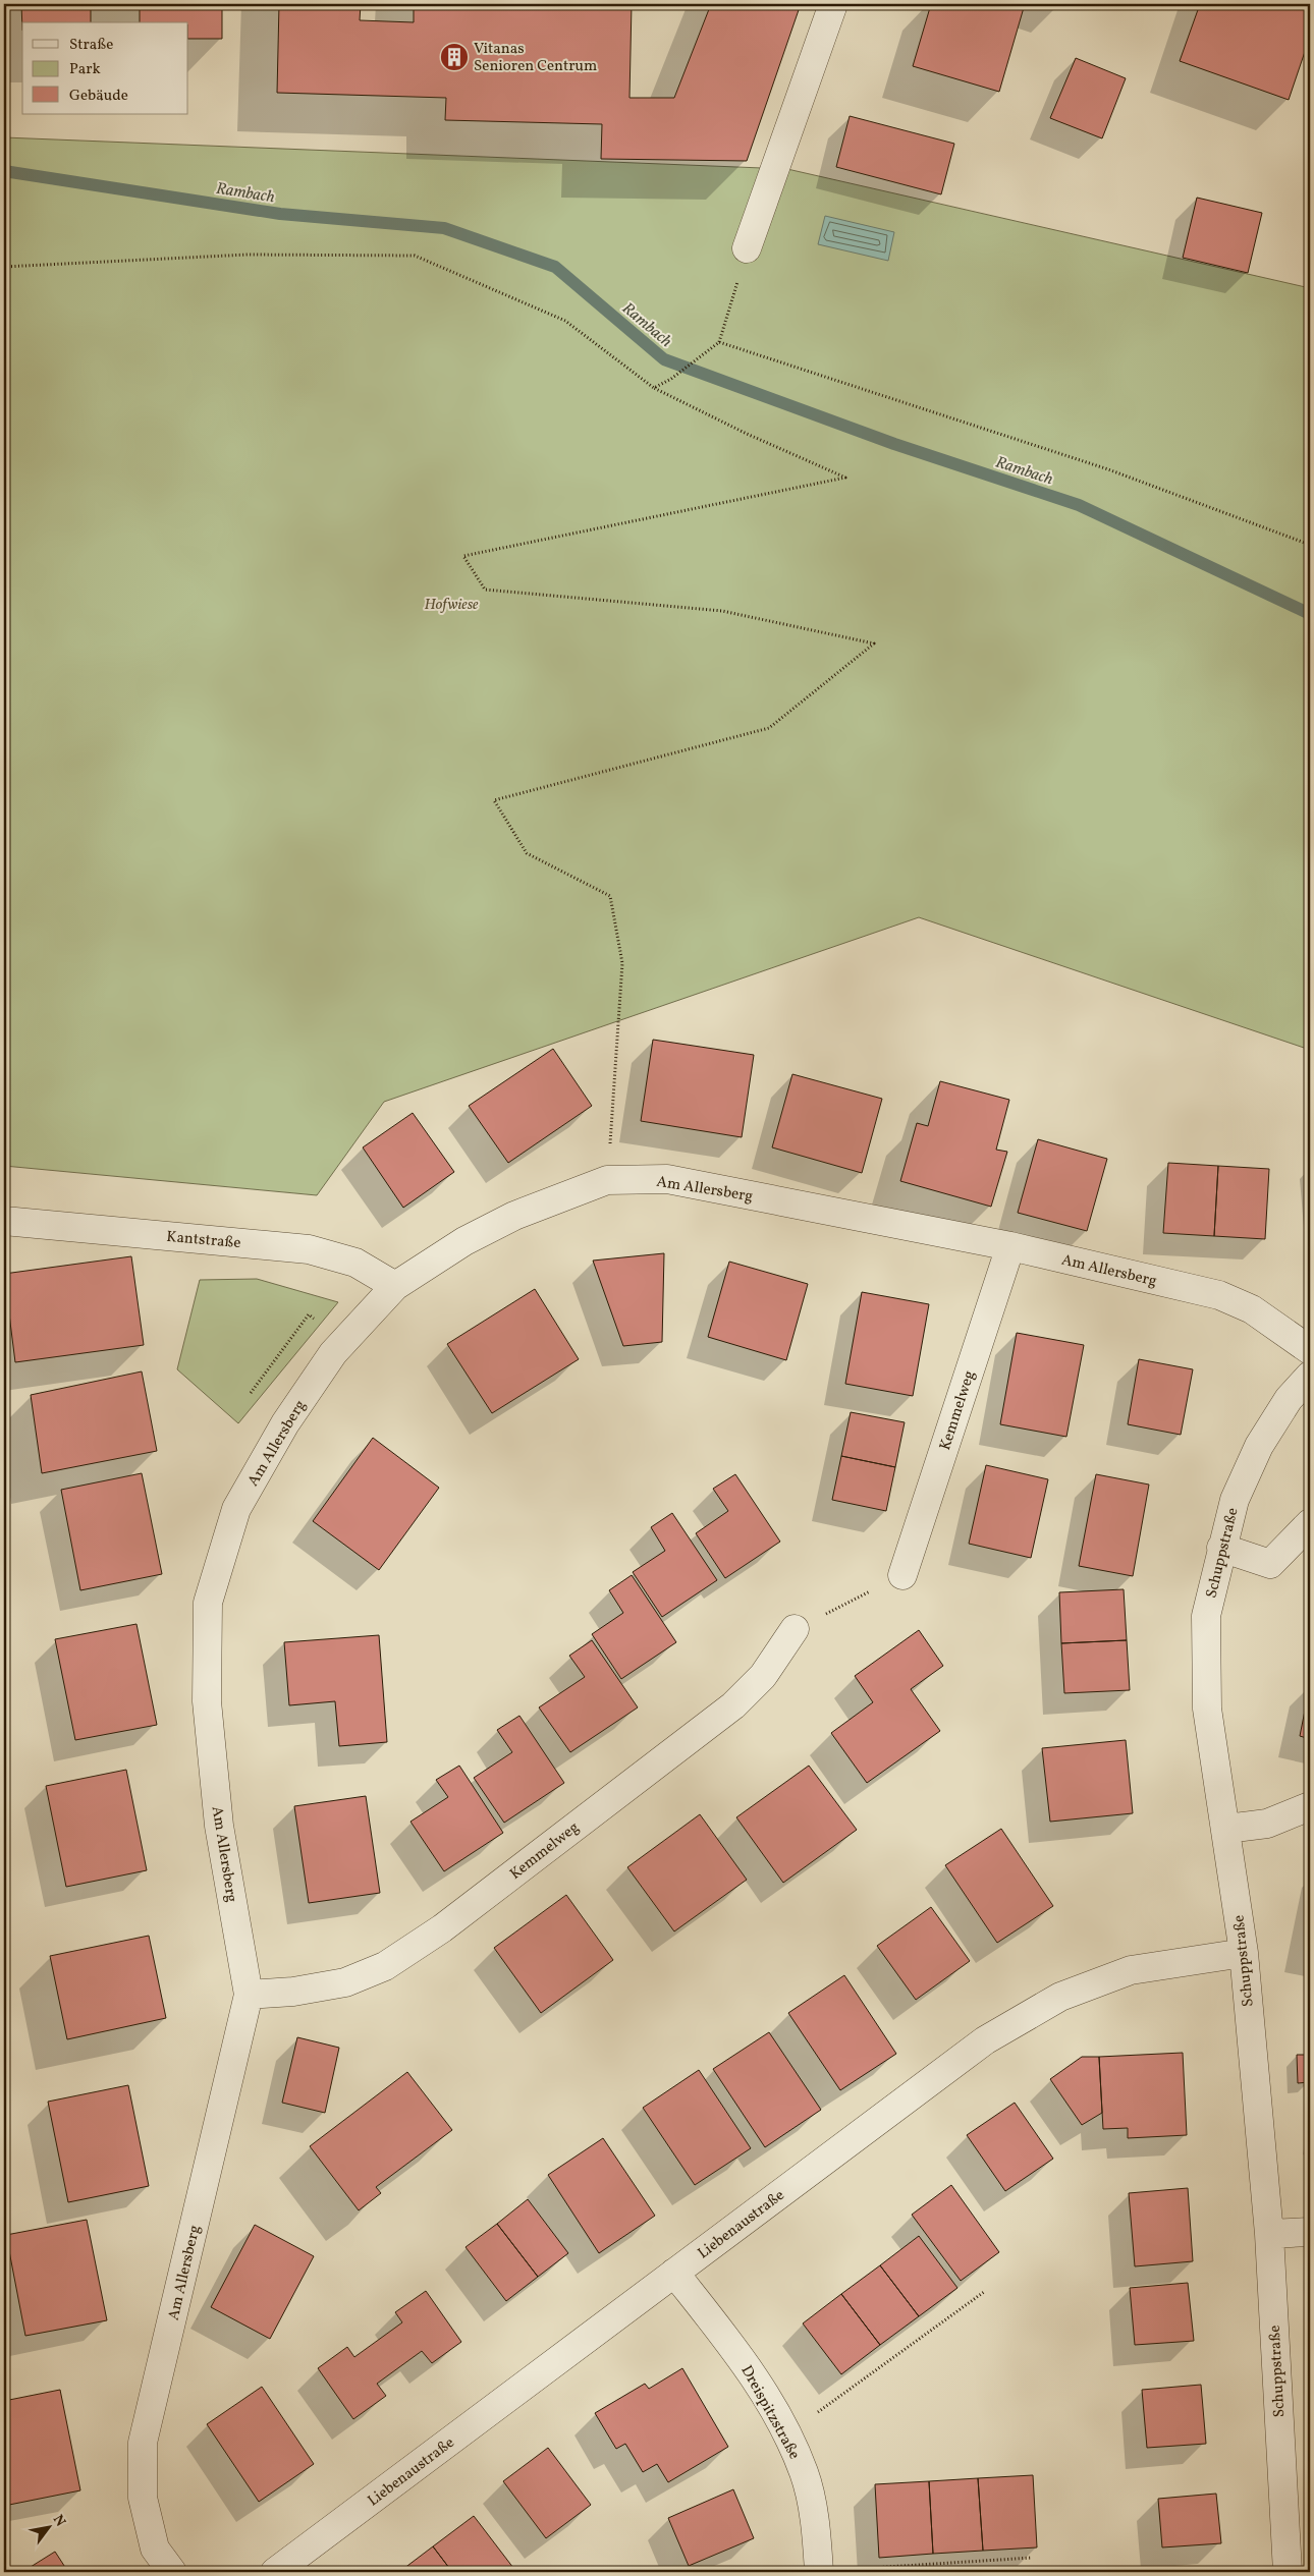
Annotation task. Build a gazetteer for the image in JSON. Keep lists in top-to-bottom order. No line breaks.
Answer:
{"streets":{"street":["Am Allersberg","Kantstraße","Kemmelweg","Schuppstraße","Liebenaustraße","Dreispitzstraße"]},"crossings":[["Am Allersberg","Kantstraße"],["Am Allersberg","Kemmelweg"],["Schuppstraße","Liebenaustraße"],["Liebenaustraße","Dreispitzstraße"]],"water":["Rambach"],"parks":["Hofwiese"],"places":{"building":["Vitanas Senioren Centrum"]},"legend":["Straße","Park","Gebäude"],"north":"top right"}
